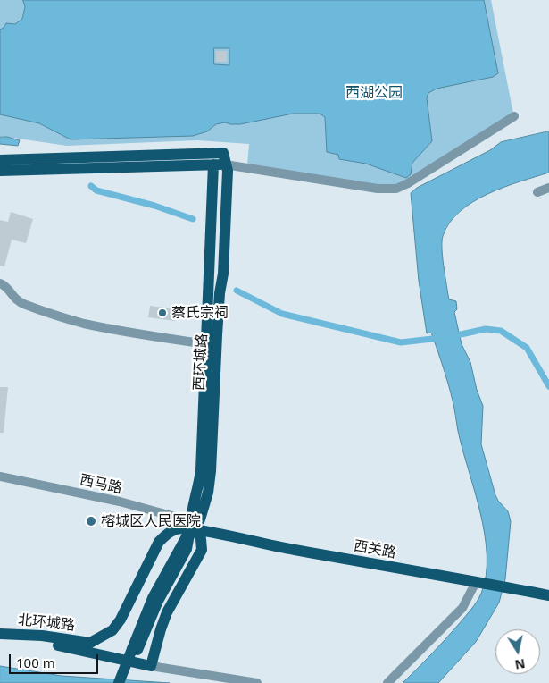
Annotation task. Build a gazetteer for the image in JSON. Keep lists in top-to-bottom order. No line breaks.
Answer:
{"streets":{"main road":["西环城路","西关路","北环城路"],"street":["西马路"]},"crossings":[["西环城路","西马路"],["西环城路","西关路"],["西马路","西关路"],["西关路","北环城路"]],"parks":["西湖公园"],"places":["蔡氏宗祠","榕城区人民医院"],"scale_bar":"100 m","north":"bottom"}
